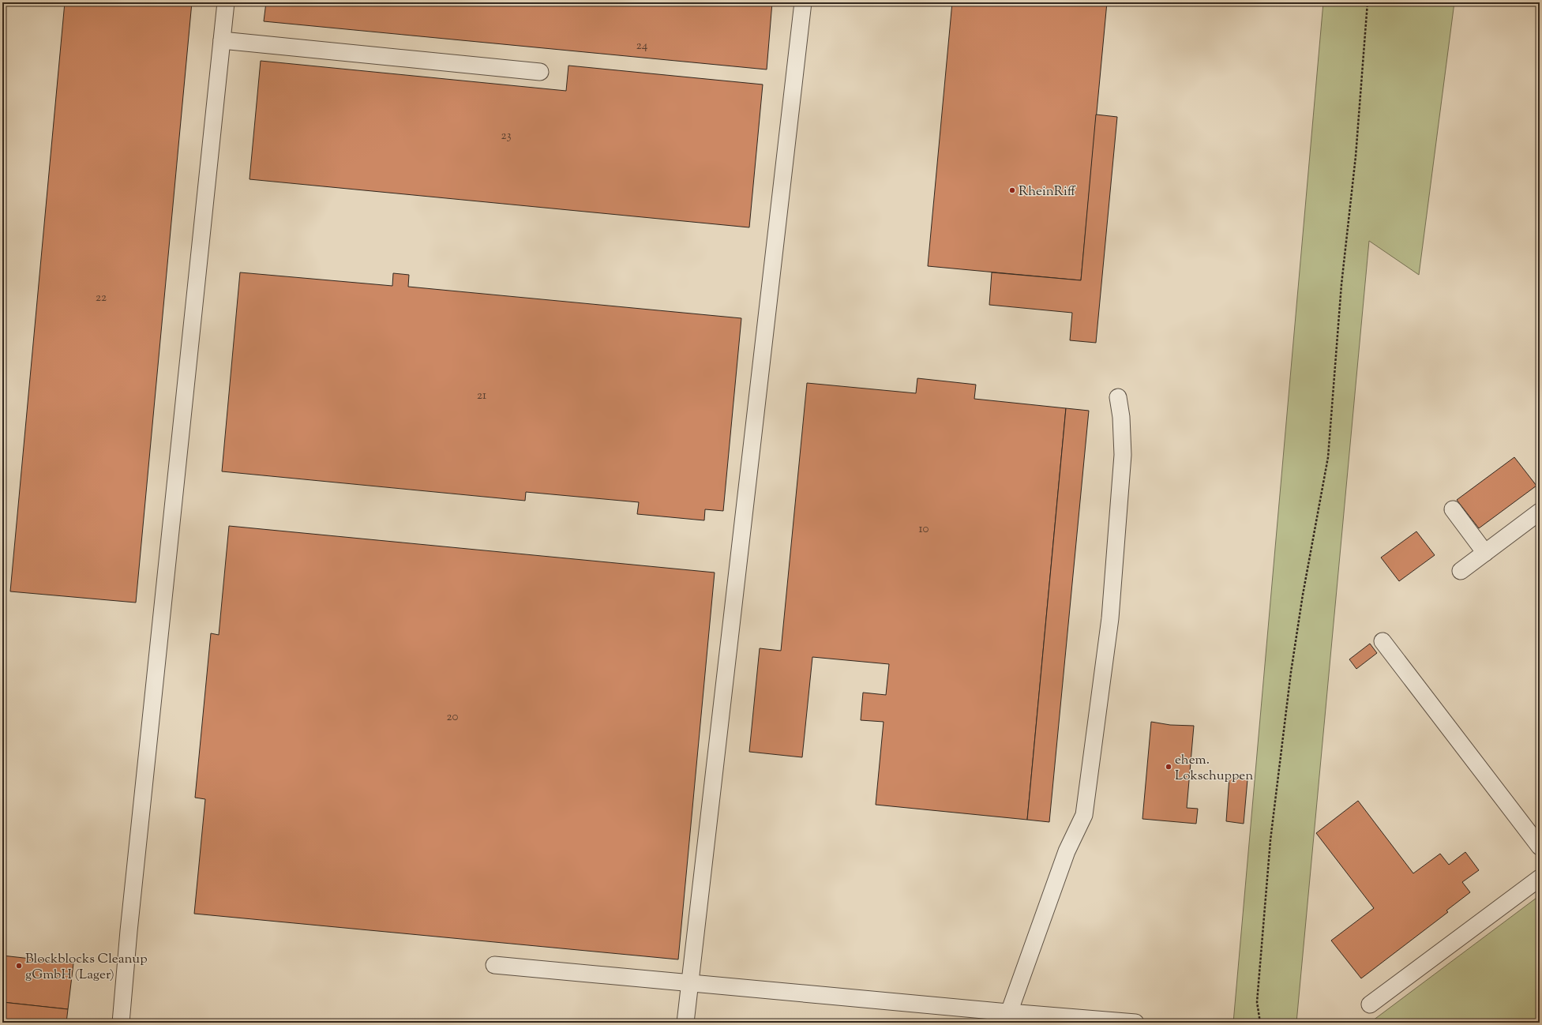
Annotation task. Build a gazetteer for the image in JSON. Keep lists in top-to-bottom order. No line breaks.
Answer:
{"places":["RheinRiff","ehem. Lokschuppen","Blockblocks Cleanup gGmbH (Lager)"],"house_numbers":["24","23","22","21","10","20"]}
